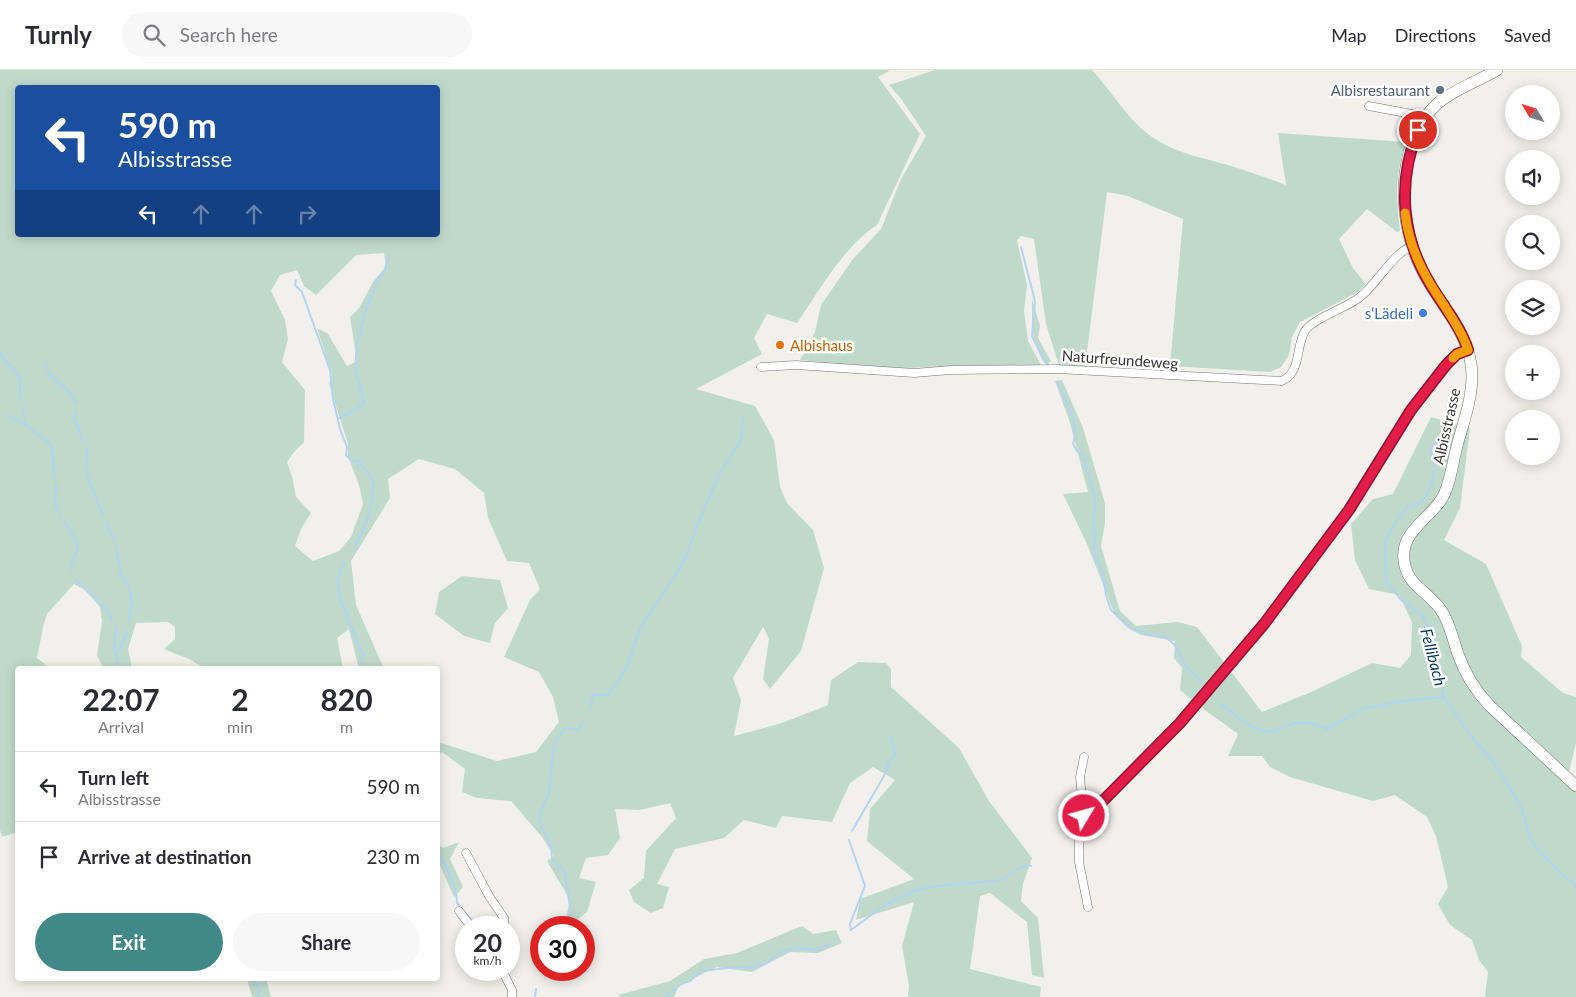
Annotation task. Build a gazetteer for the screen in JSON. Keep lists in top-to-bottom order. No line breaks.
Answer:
{"streets":{"main road":["Albisstrasse"],"street":["Naturfreundeweg"]},"crossings":[["Naturfreundeweg","Albisstrasse"]],"water":["Fellibach"],"places":["Albisrestaurant","s‘Lädeli","Albishaus"],"north":"top left","page":{"header":"Turnly","search":"Search here","nav":["Map","Directions","Saved"],"map_buttons":["+","−"],"turn":["590 m","Albisstrasse"],"eta":["22:07","Arrival","2","min","820","m"],"list":[{"name":"Turn left","note":"Albisstrasse","value":"590 m"},{"name":"Arrive at destination","value":"230 m"}],"buttons":["Exit","Share"],"speed":"20 km/h","limit":"30"}}
